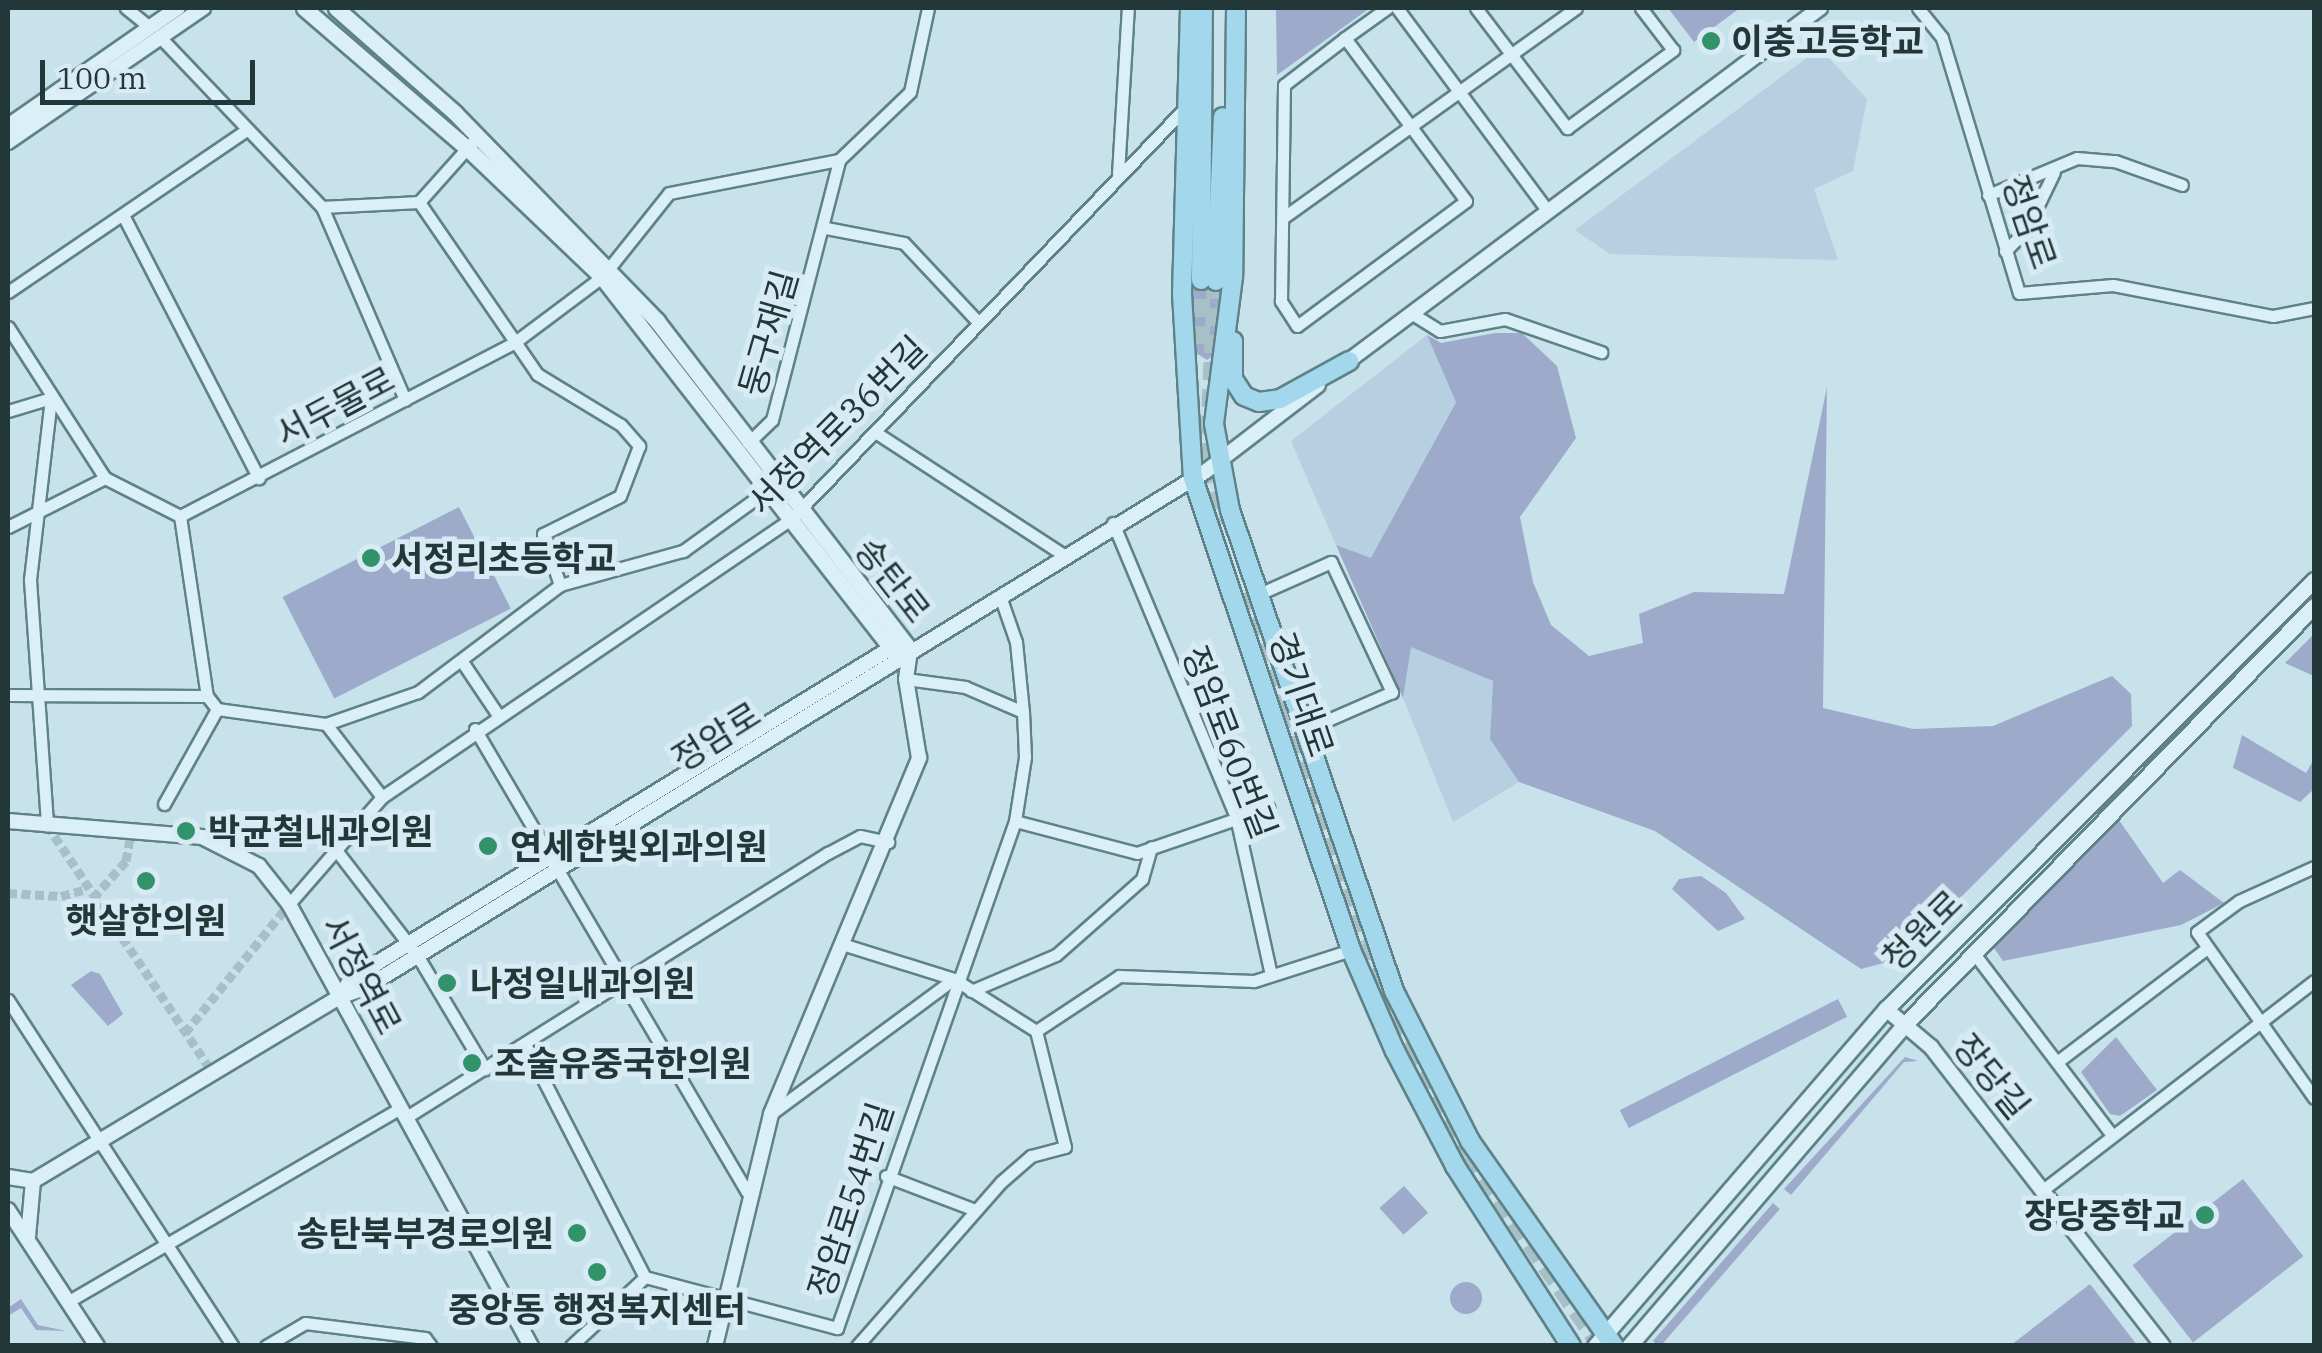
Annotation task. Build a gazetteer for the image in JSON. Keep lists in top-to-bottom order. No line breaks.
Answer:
{"streets":{"main road":["송탄로","경기대로","청원로"],"street":["정암로","둥구재길","서두물로","서정역로36번길","정암로60번길","서정역로","장당길","정암로54번길"]},"crossings":[["둥구재길","송탄로"],["서두물로","송탄로"],["서정역로36번길","송탄로"],["서정역로36번길","경기대로"],["서정역로36번길","서정역로"],["송탄로","정암로54번길"],["경기대로","청원로"],["청원로","장당길"]],"places":["이충고등학교","서정리초등학교","박균철내과의원","연세한빛외과의원","햇살한의원","나정일내과의원","조술유중국한의원","장당중학교","송탄북부경로의원","중앙동 행정복지센터"],"scale_bar":"100 m"}
